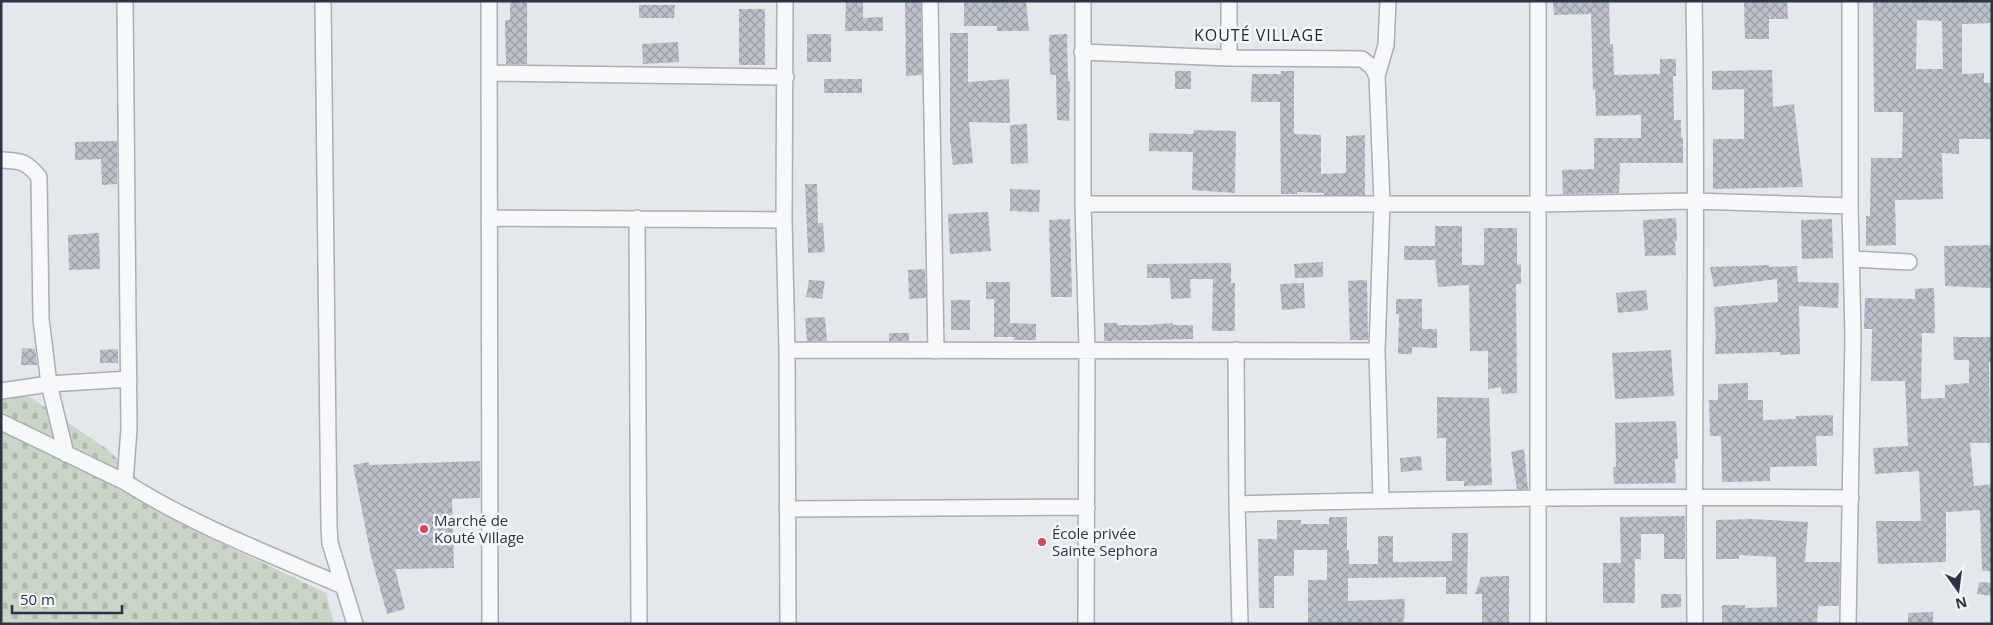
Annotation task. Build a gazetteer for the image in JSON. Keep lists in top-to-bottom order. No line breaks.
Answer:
{"districts":["KOUTÉ VILLAGE"],"places":["Marché de Kouté Village","École privée Sainte Sephora"],"scale_bar":"50 m","north":"bottom"}
